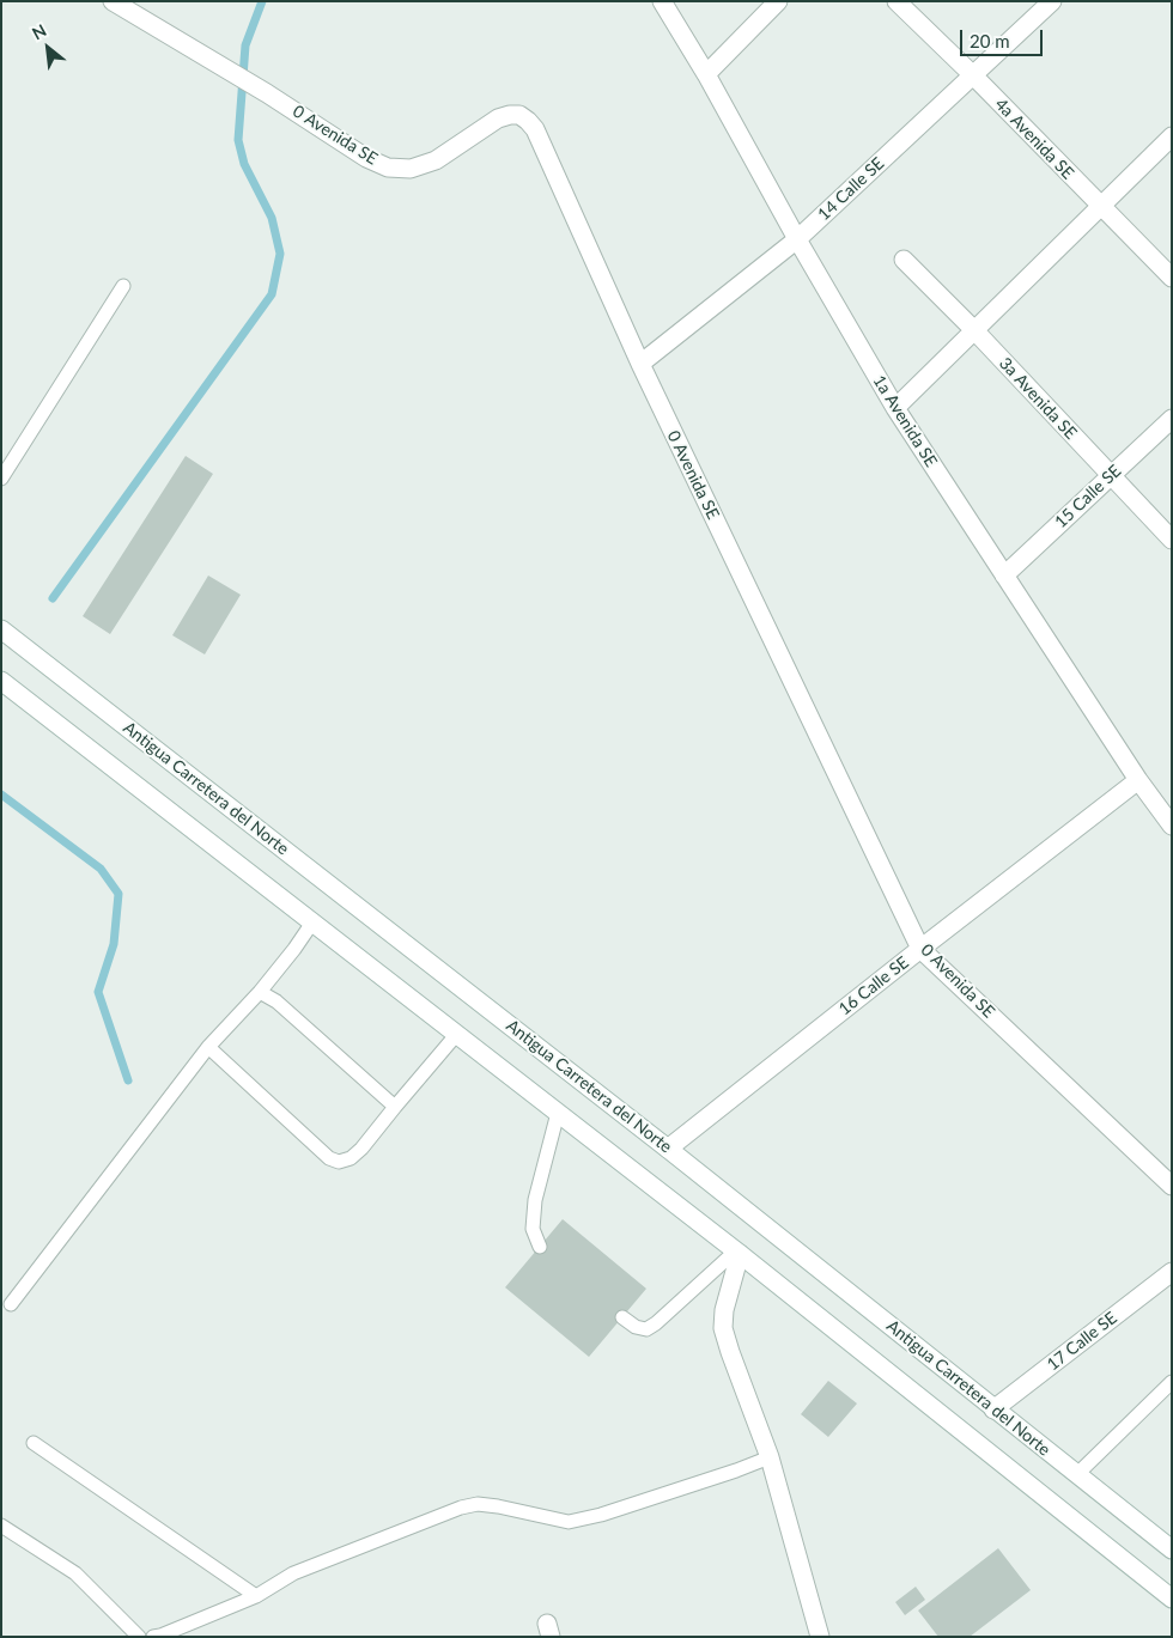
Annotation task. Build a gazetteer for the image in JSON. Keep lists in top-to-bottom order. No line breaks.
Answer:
{"streets":{"street":["0 Avenida SE","4a Avenida SE","14 Calle SE","3a Avenida SE","1a Avenida SE","15 Calle SE","Antigua Carretera del Norte","16 Calle SE","17 Calle SE"]},"crossings":[["0 Avenida SE","14 Calle SE"],["0 Avenida SE","16 Calle SE"],["4a Avenida SE","14 Calle SE"],["14 Calle SE","1a Avenida SE"],["3a Avenida SE","15 Calle SE"],["1a Avenida SE","15 Calle SE"],["1a Avenida SE","16 Calle SE"],["Antigua Carretera del Norte","16 Calle SE"],["Antigua Carretera del Norte","17 Calle SE"]],"scale_bar":"20 m","north":"top left"}
